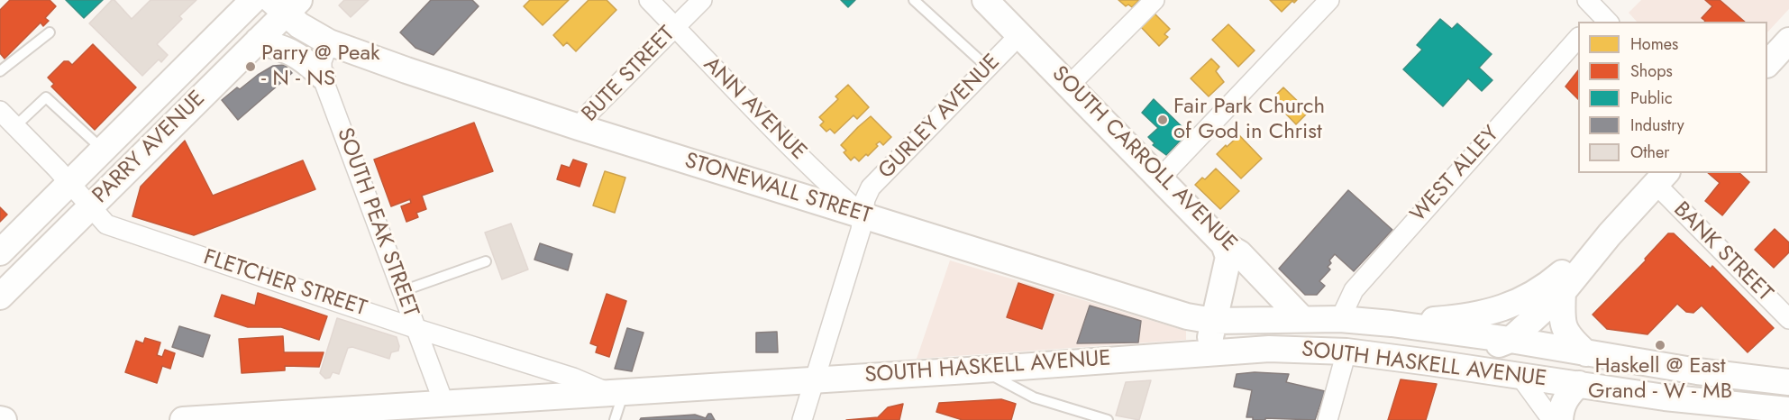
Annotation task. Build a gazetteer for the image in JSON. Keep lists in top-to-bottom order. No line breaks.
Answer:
{"streets":{"main road":["PARRY AVENUE","SOUTH CARROLL AVENUE","STONEWALL STREET","SOUTH HASKELL AVENUE"],"street":["BUTE STREET","ANN AVENUE","GURLEY AVENUE","WEST ALLEY","SOUTH PEAK STREET","BANK STREET","FLETCHER STREET"]},"crossings":[["BUTE STREET","ANN AVENUE"],["BUTE STREET","STONEWALL STREET"],["ANN AVENUE","GURLEY AVENUE"],["ANN AVENUE","STONEWALL STREET"],["GURLEY AVENUE","SOUTH CARROLL AVENUE"],["GURLEY AVENUE","STONEWALL STREET"],["GURLEY AVENUE","SOUTH HASKELL AVENUE"],["PARRY AVENUE","STONEWALL STREET"],["PARRY AVENUE","FLETCHER STREET"],["SOUTH CARROLL AVENUE","STONEWALL STREET"],["SOUTH CARROLL AVENUE","SOUTH HASKELL AVENUE"],["WEST ALLEY","SOUTH HASKELL AVENUE"],["STONEWALL STREET","SOUTH HASKELL AVENUE"],["SOUTH PEAK STREET","FLETCHER STREET"],["SOUTH PEAK STREET","SOUTH HASKELL AVENUE"],["FLETCHER STREET","SOUTH HASKELL AVENUE"]],"places":["Parry @ Peak - N - NS","Fair Park Church of God in Christ","Haskell @ East Grand - W - MB"],"legend":["Homes","Shops","Public","Industry","Other"]}
